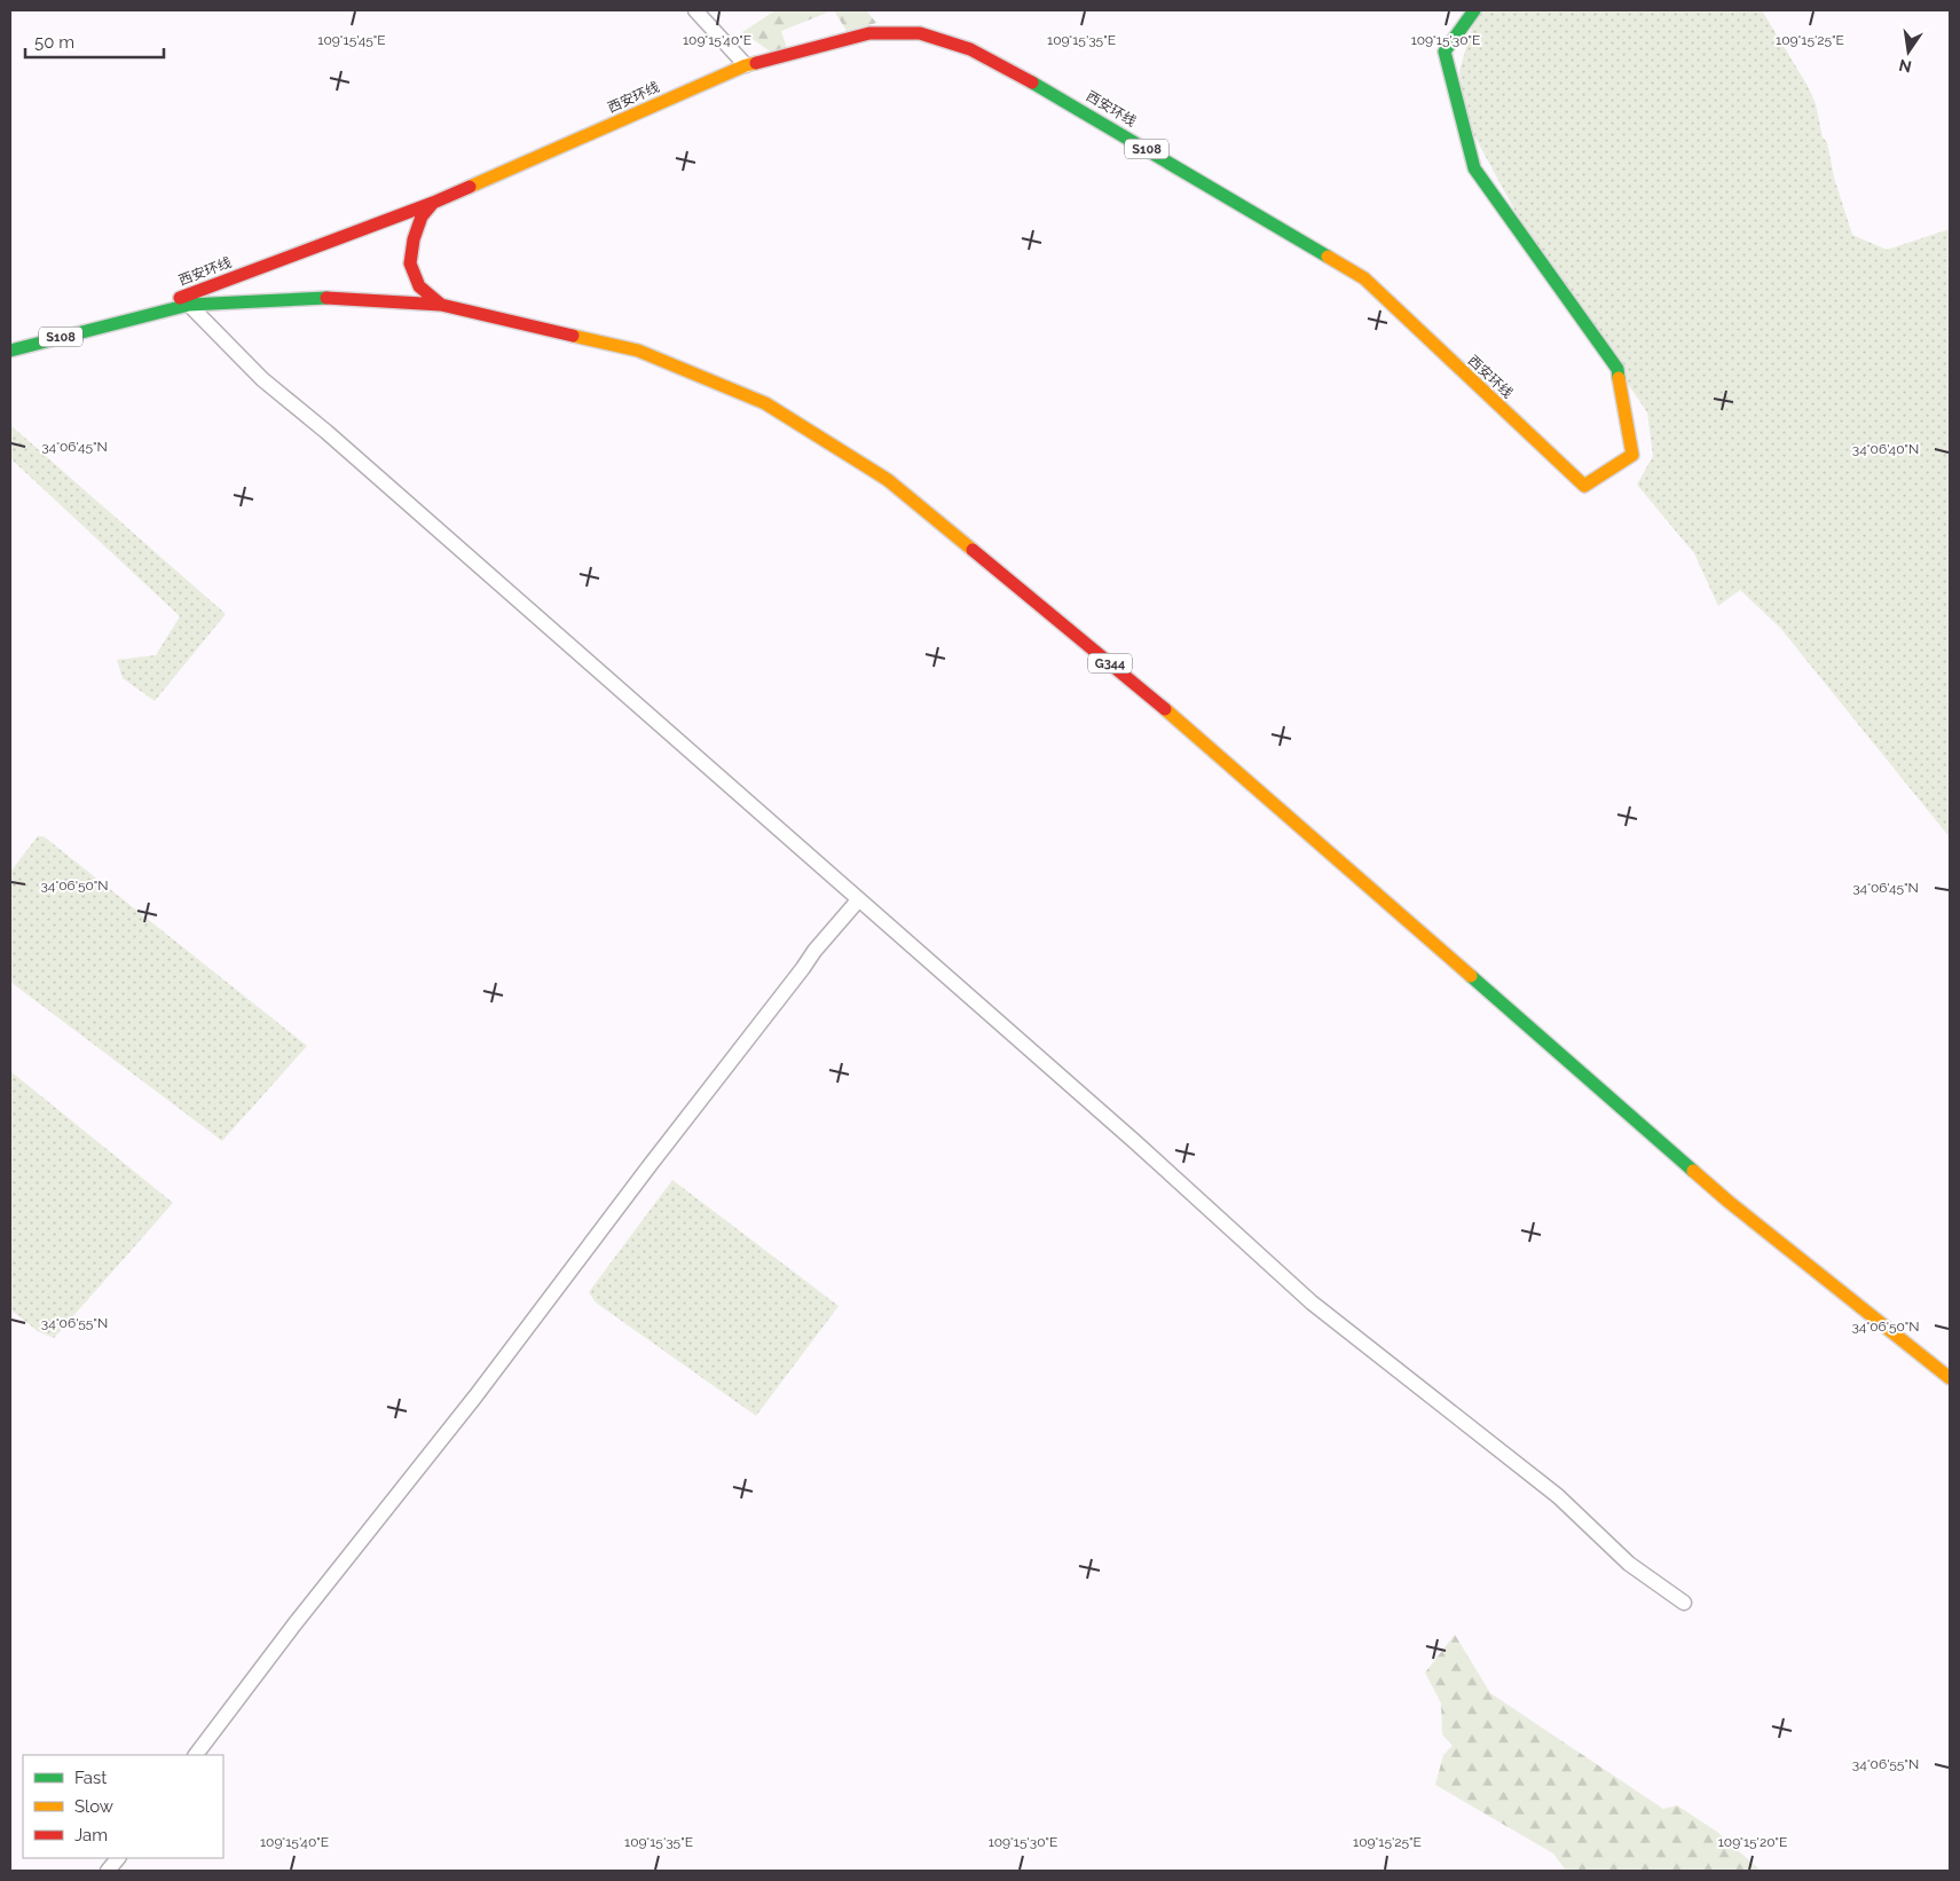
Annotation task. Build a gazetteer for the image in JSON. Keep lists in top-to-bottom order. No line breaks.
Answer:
{"streets":{"main road":["西安环线","S108","G344"]},"crossings":[["西安环线","S108"],["西安环线","G344"],["S108","G344"]],"legend":["Fast","Slow","Jam"],"scale_bar":"50 m","north":"bottom","coordinates":["109°15'45\"E","109°15'40\"E","109°15'35\"E","109°15'30\"E","109°15'25\"E","34°06'45\"N","34°06'40\"N","34°06'50\"N","34°06'55\"N","109°15'20\"E"]}
